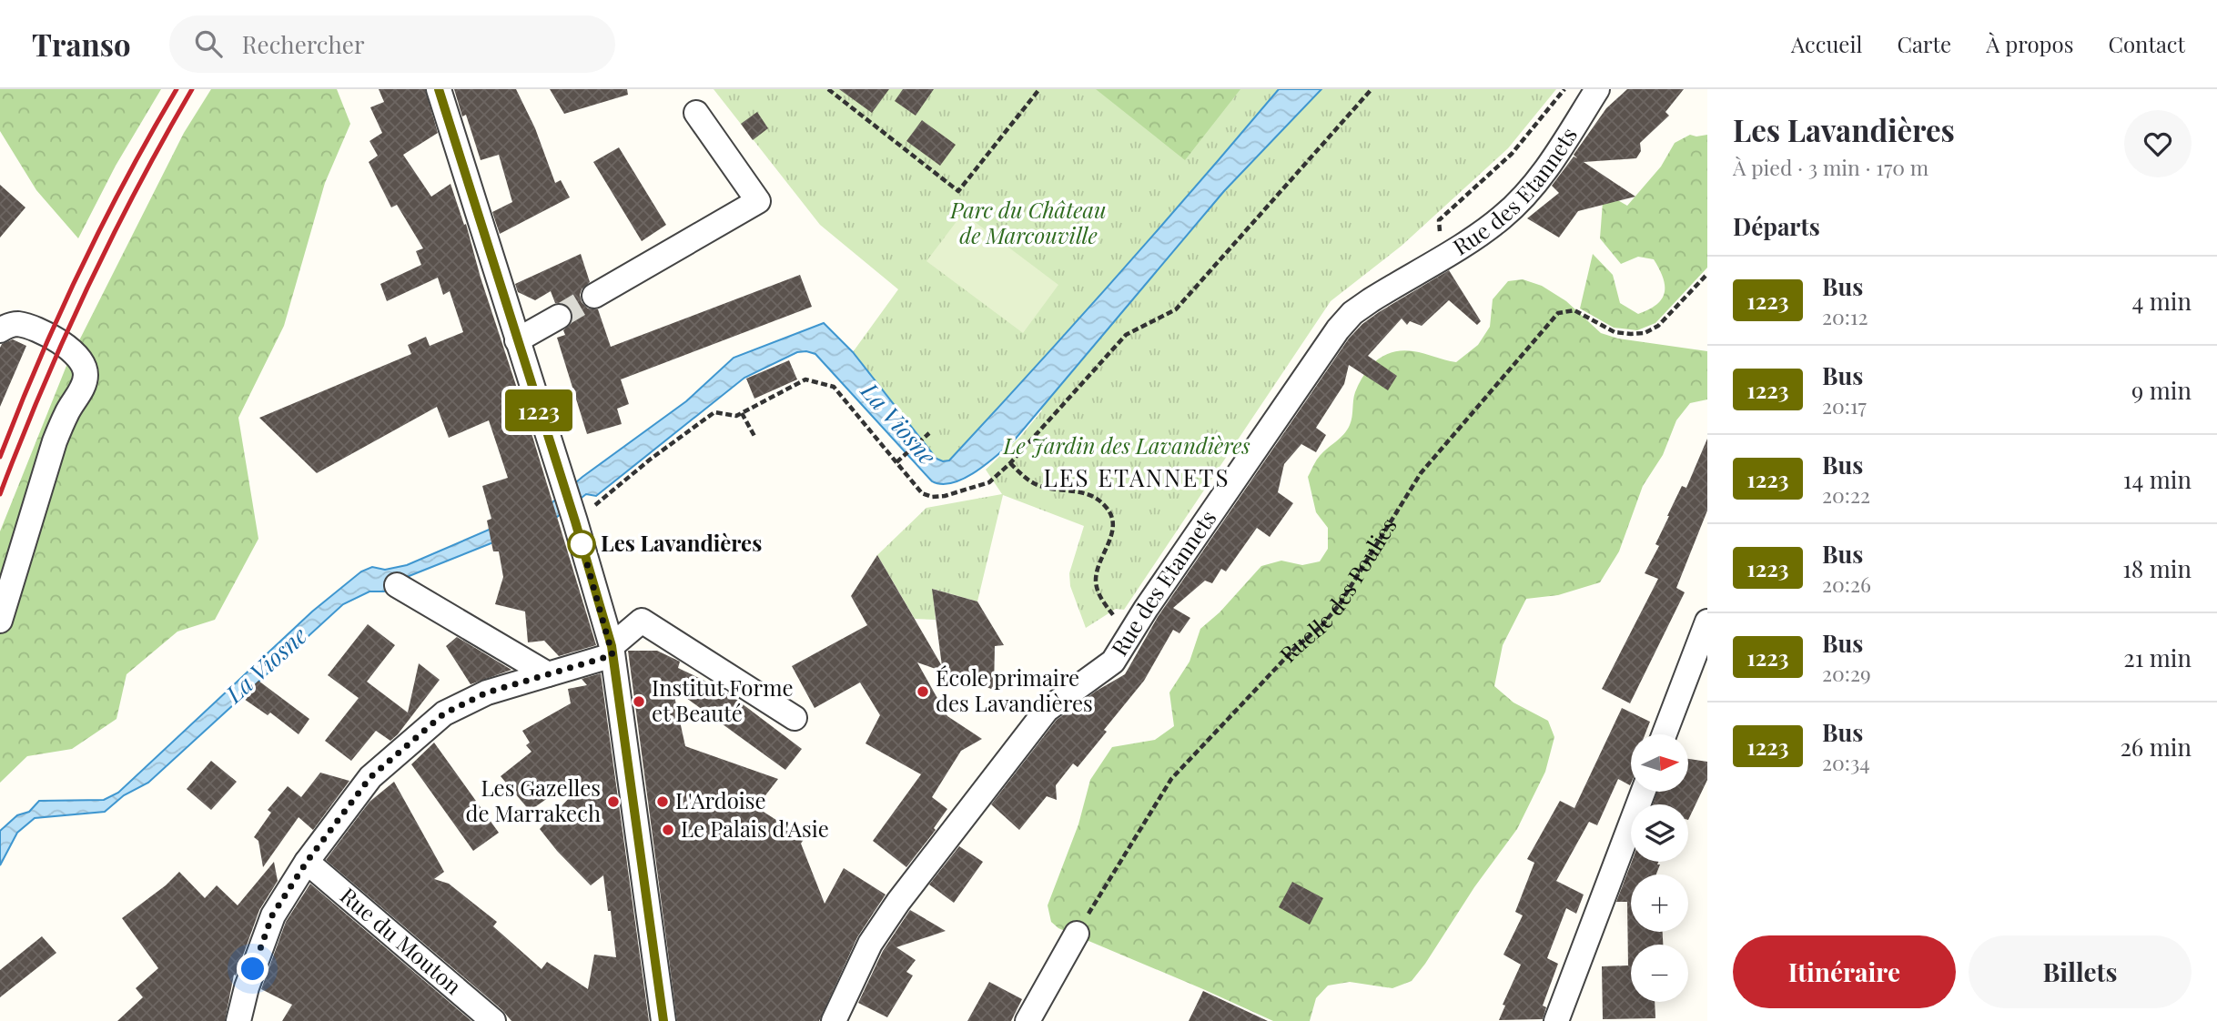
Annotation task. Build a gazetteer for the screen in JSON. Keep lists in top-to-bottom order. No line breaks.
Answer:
{"streets":{"street":["Rue des Etannets","Rue du Mouton"],"path":["Ruelle des Poulies"]},"districts":["LES ETANNETS"],"water":["La Viosne"],"parks":["Parc du Château de Marcouville","Le Jardin des Lavandières"],"places":["Les Lavandières","École primaire des Lavandières","Institut Forme et Beauté","Les Gazelles de Marrakech","L'Ardoise","Le Palais d'Asie"],"lines":["bus line 1223"],"north":"right","page":{"header":"Transo","search":"Rechercher","nav":["Accueil","Carte","À propos","Contact"],"on_map":"1223","heading":[["Les Lavandières","À pied · 3 min · 170 m"],"Départs"],"list":[{"mark":"1223","name":"Bus","note":"20:12","value":"4 min"},{"mark":"1223","name":"Bus","note":"20:17","value":"9 min"},{"mark":"1223","name":"Bus","note":"20:22","value":"14 min"},{"mark":"1223","name":"Bus","note":"20:26","value":"18 min"},{"mark":"1223","name":"Bus","note":"20:29","value":"21 min"},{"mark":"1223","name":"Bus","note":"20:34","value":"26 min"}],"map_buttons":["+","−"],"buttons":["Itinéraire","Billets"]}}
